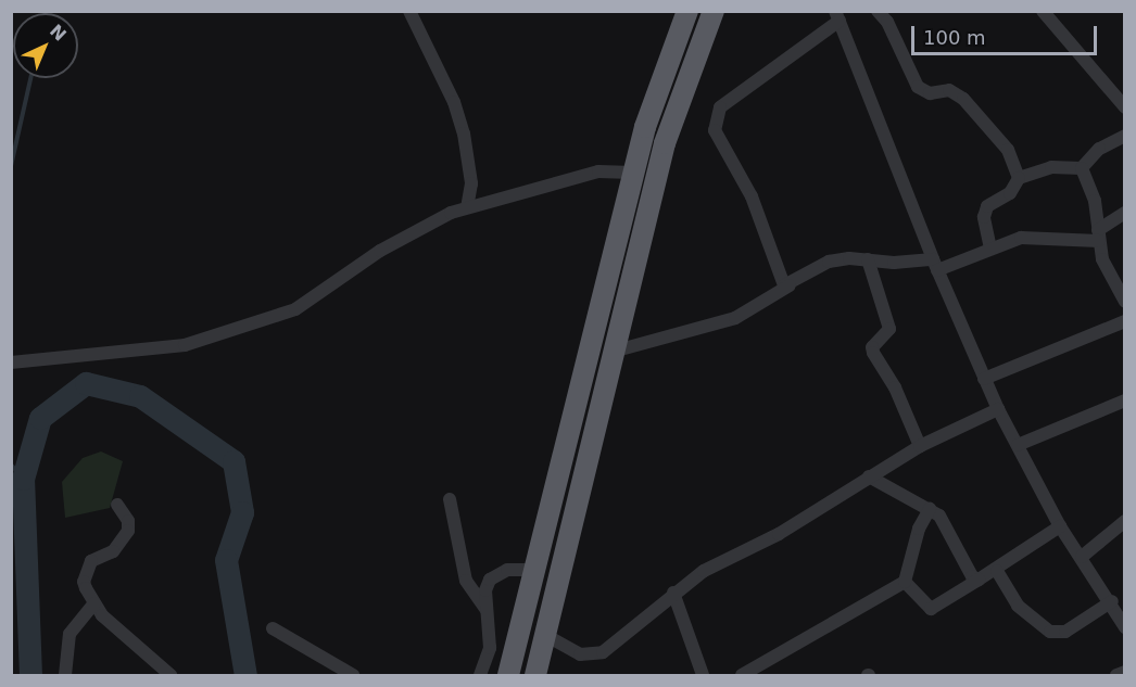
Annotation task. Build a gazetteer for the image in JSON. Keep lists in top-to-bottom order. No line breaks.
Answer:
{"scale_bar":"100 m","north":"top right"}
